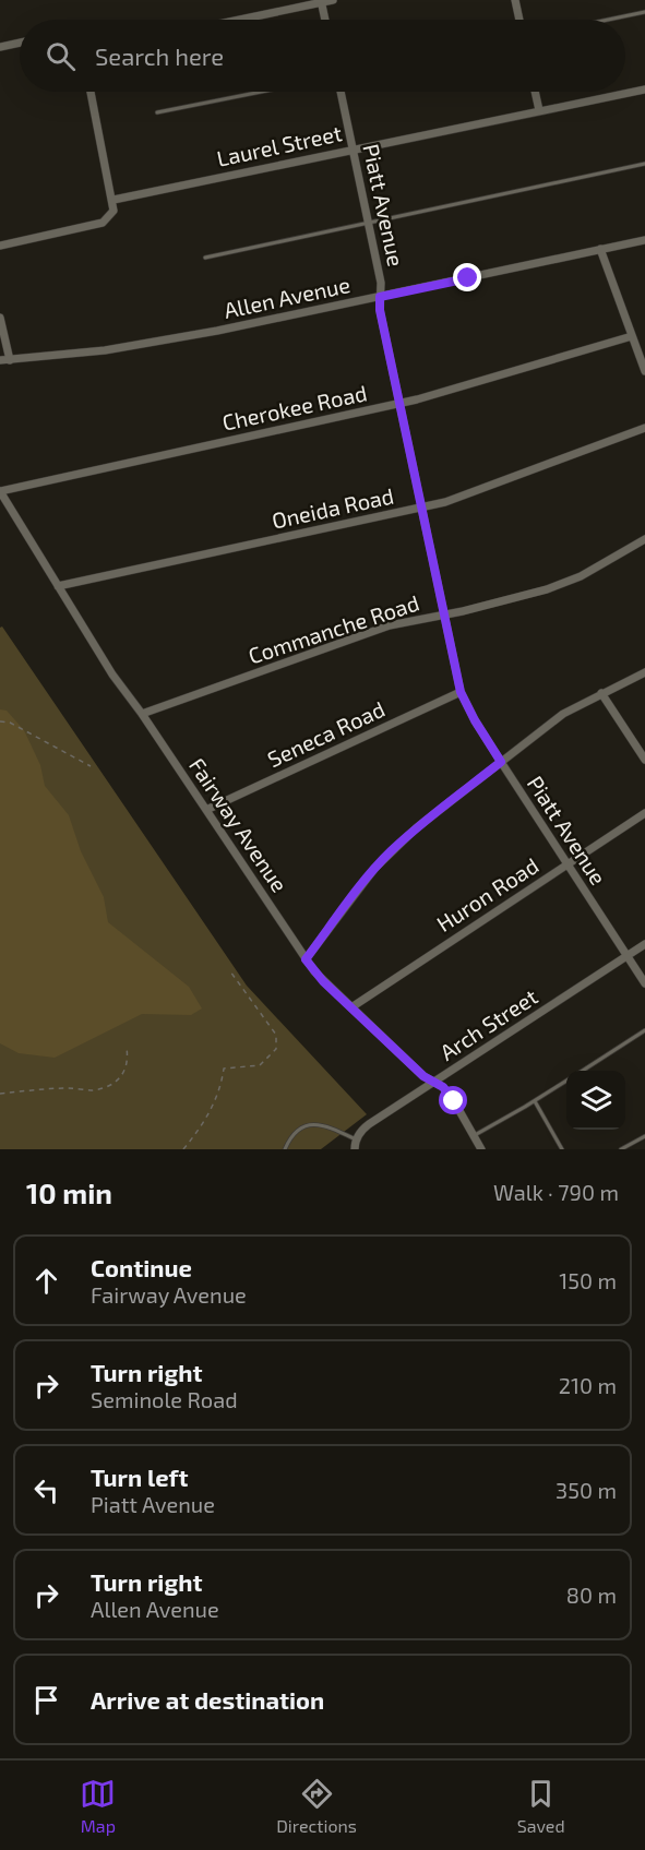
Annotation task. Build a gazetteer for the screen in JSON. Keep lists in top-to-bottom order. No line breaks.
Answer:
{"streets":{"street":["Laurel Street","Piatt Avenue","Allen Avenue","Cherokee Road","Oneida Road","Commanche Road","Seneca Road","Fairway Avenue","Huron Road","Arch Street"]},"crossings":[["Laurel Street","Piatt Avenue"],["Piatt Avenue","Allen Avenue"],["Piatt Avenue","Cherokee Road"],["Piatt Avenue","Oneida Road"],["Piatt Avenue","Commanche Road"],["Piatt Avenue","Seneca Road"],["Piatt Avenue","Huron Road"],["Piatt Avenue","Arch Street"],["Cherokee Road","Fairway Avenue"],["Oneida Road","Fairway Avenue"],["Commanche Road","Fairway Avenue"],["Seneca Road","Fairway Avenue"],["Fairway Avenue","Huron Road"],["Fairway Avenue","Arch Street"]],"page":{"search":"Search here","heading":["10 min","Walk · 790 m"],"list":[["Continue","Fairway Avenue","150 m"],["Turn right","Seminole Road","210 m"],["Turn left","Piatt Avenue","350 m"],["Turn right","Allen Avenue","80 m"],"Arrive at destination"],"nav":["Map","Directions","Saved"]}}
